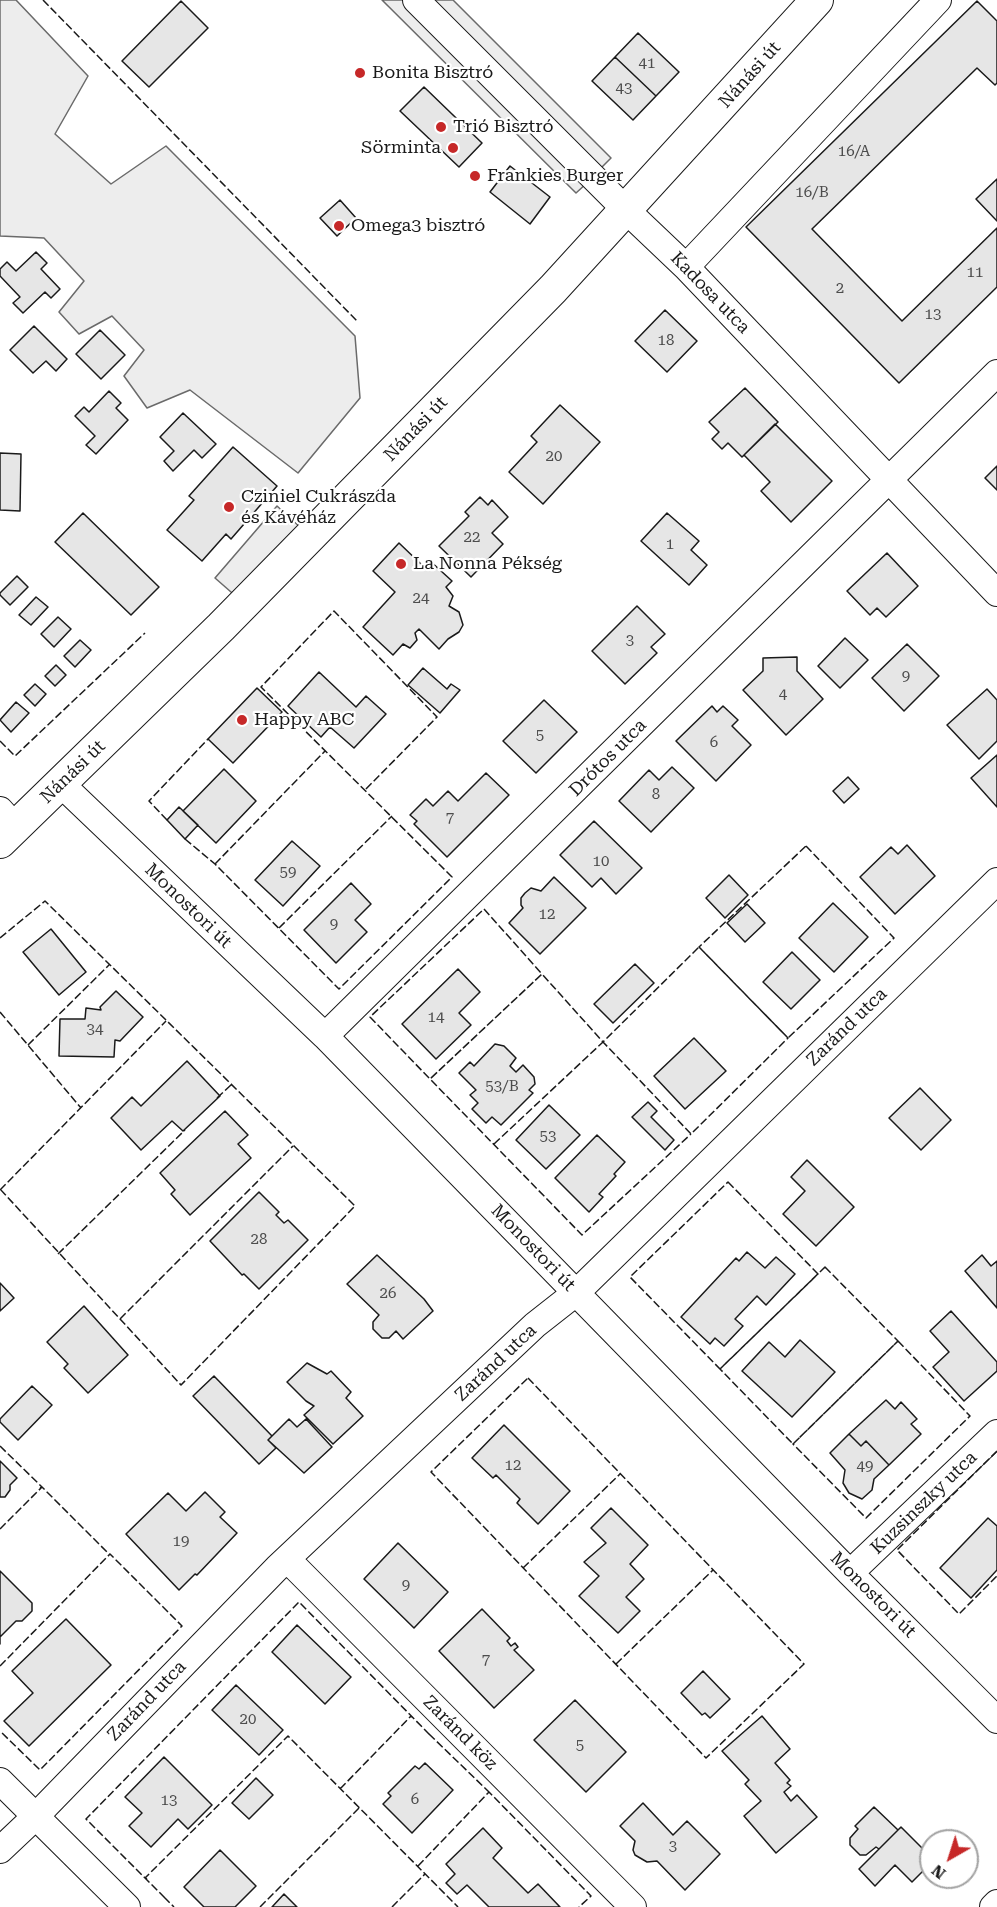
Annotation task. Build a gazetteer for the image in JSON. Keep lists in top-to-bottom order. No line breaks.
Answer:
{"streets":{"street":["Nánási út","Kadosa utca","Drótos utca","Monostori út","Zaránd utca","Kuzsinszky utca","Zaránd köz"]},"crossings":[["Nánási út","Kadosa utca"],["Nánási út","Monostori út"],["Kadosa utca","Drótos utca"],["Drótos utca","Monostori út"],["Monostori út","Zaránd utca"],["Monostori út","Kuzsinszky utca"],["Zaránd utca","Zaránd köz"]],"places":["Bonita Bisztró","Trió Bisztró","Sörminta","Frankies Burger","Omega3 bisztró","Cziniel Cukrászda és Kávéház","La Nonna Pékség","Happy ABC"],"house_numbers":["41","43","16/A","16/B","11","2","13","18","20","22","1","24","3","9","4","5","6","8","7","10","59","12","9","14","34","53/B","53","28","26","12","49","19","9","7","20","5","6","13","3"],"north":"bottom left"}
